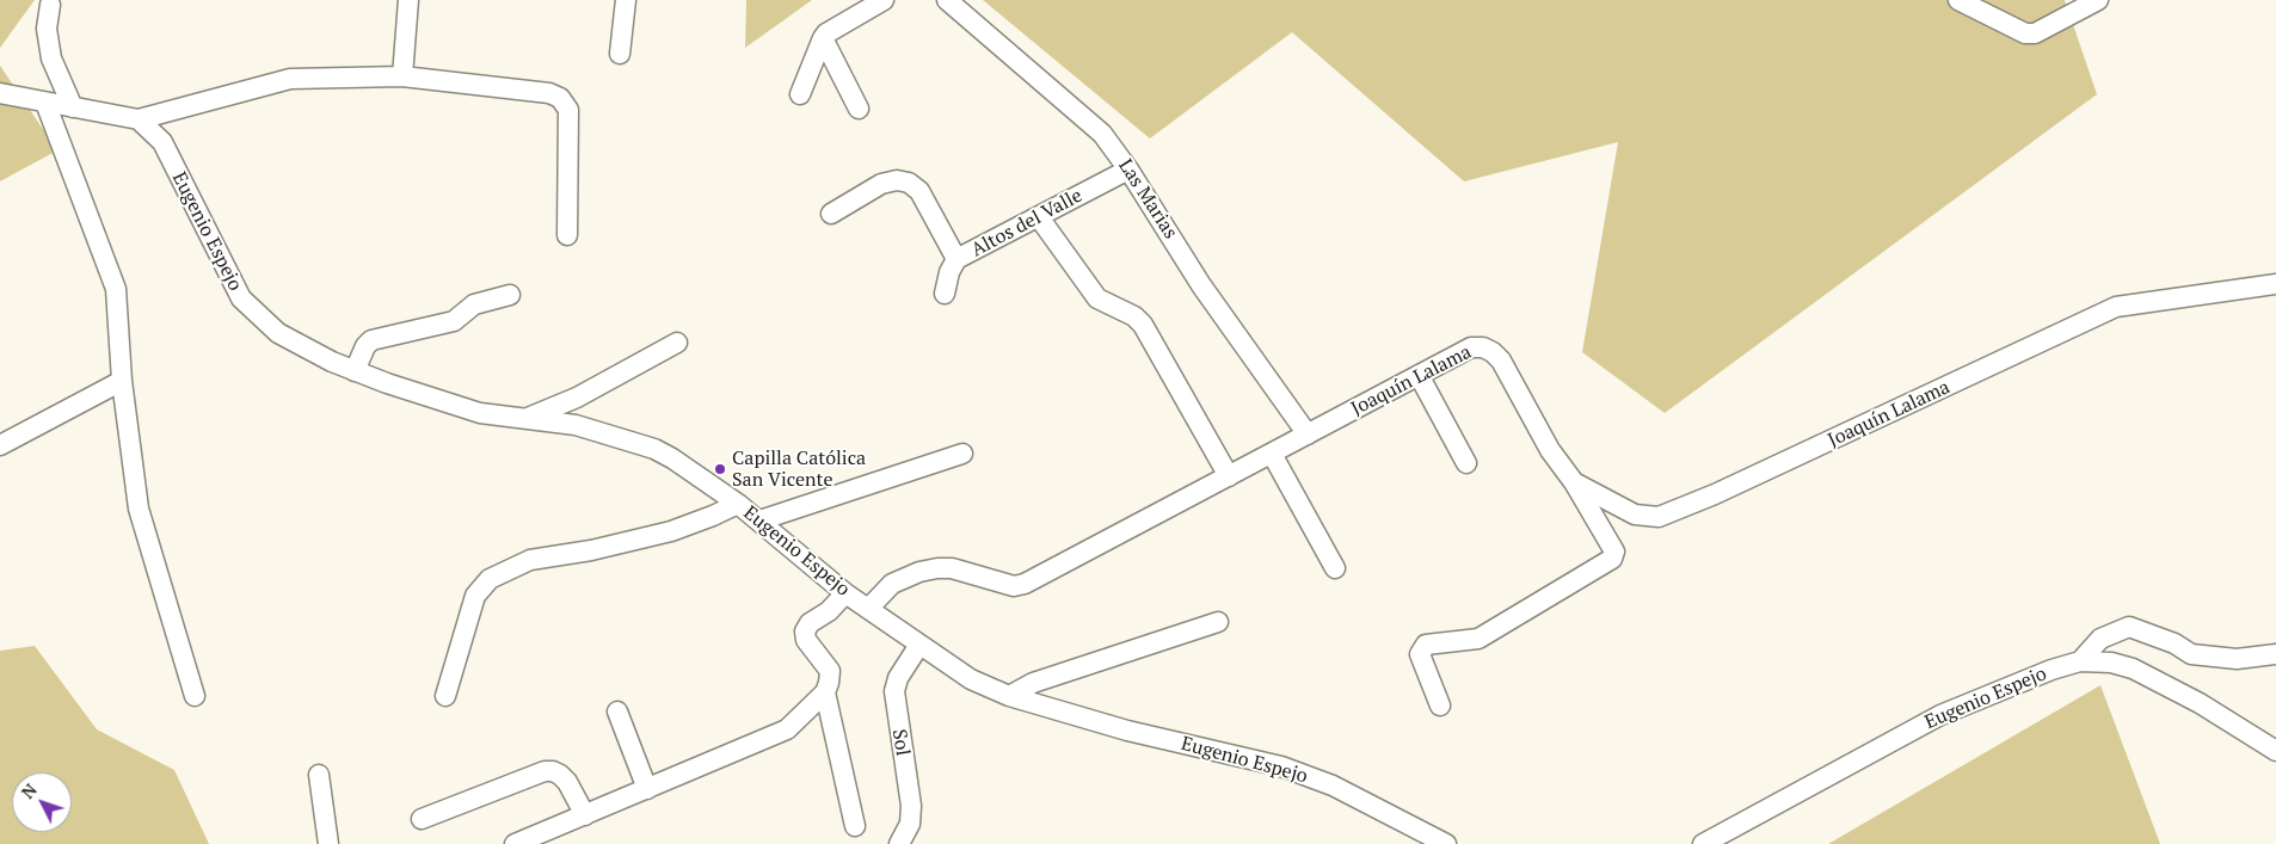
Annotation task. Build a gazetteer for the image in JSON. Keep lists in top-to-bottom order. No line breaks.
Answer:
{"streets":{"street":["Las Marias","Altos del Valle","Eugenio Espejo","Joaquín Lalama","Sol"]},"crossings":[["Las Marias","Altos del Valle"],["Las Marias","Joaquín Lalama"],["Eugenio Espejo","Joaquín Lalama"],["Eugenio Espejo","Sol"]],"places":["Capilla Católica San Vicente"],"north":"top left"}
